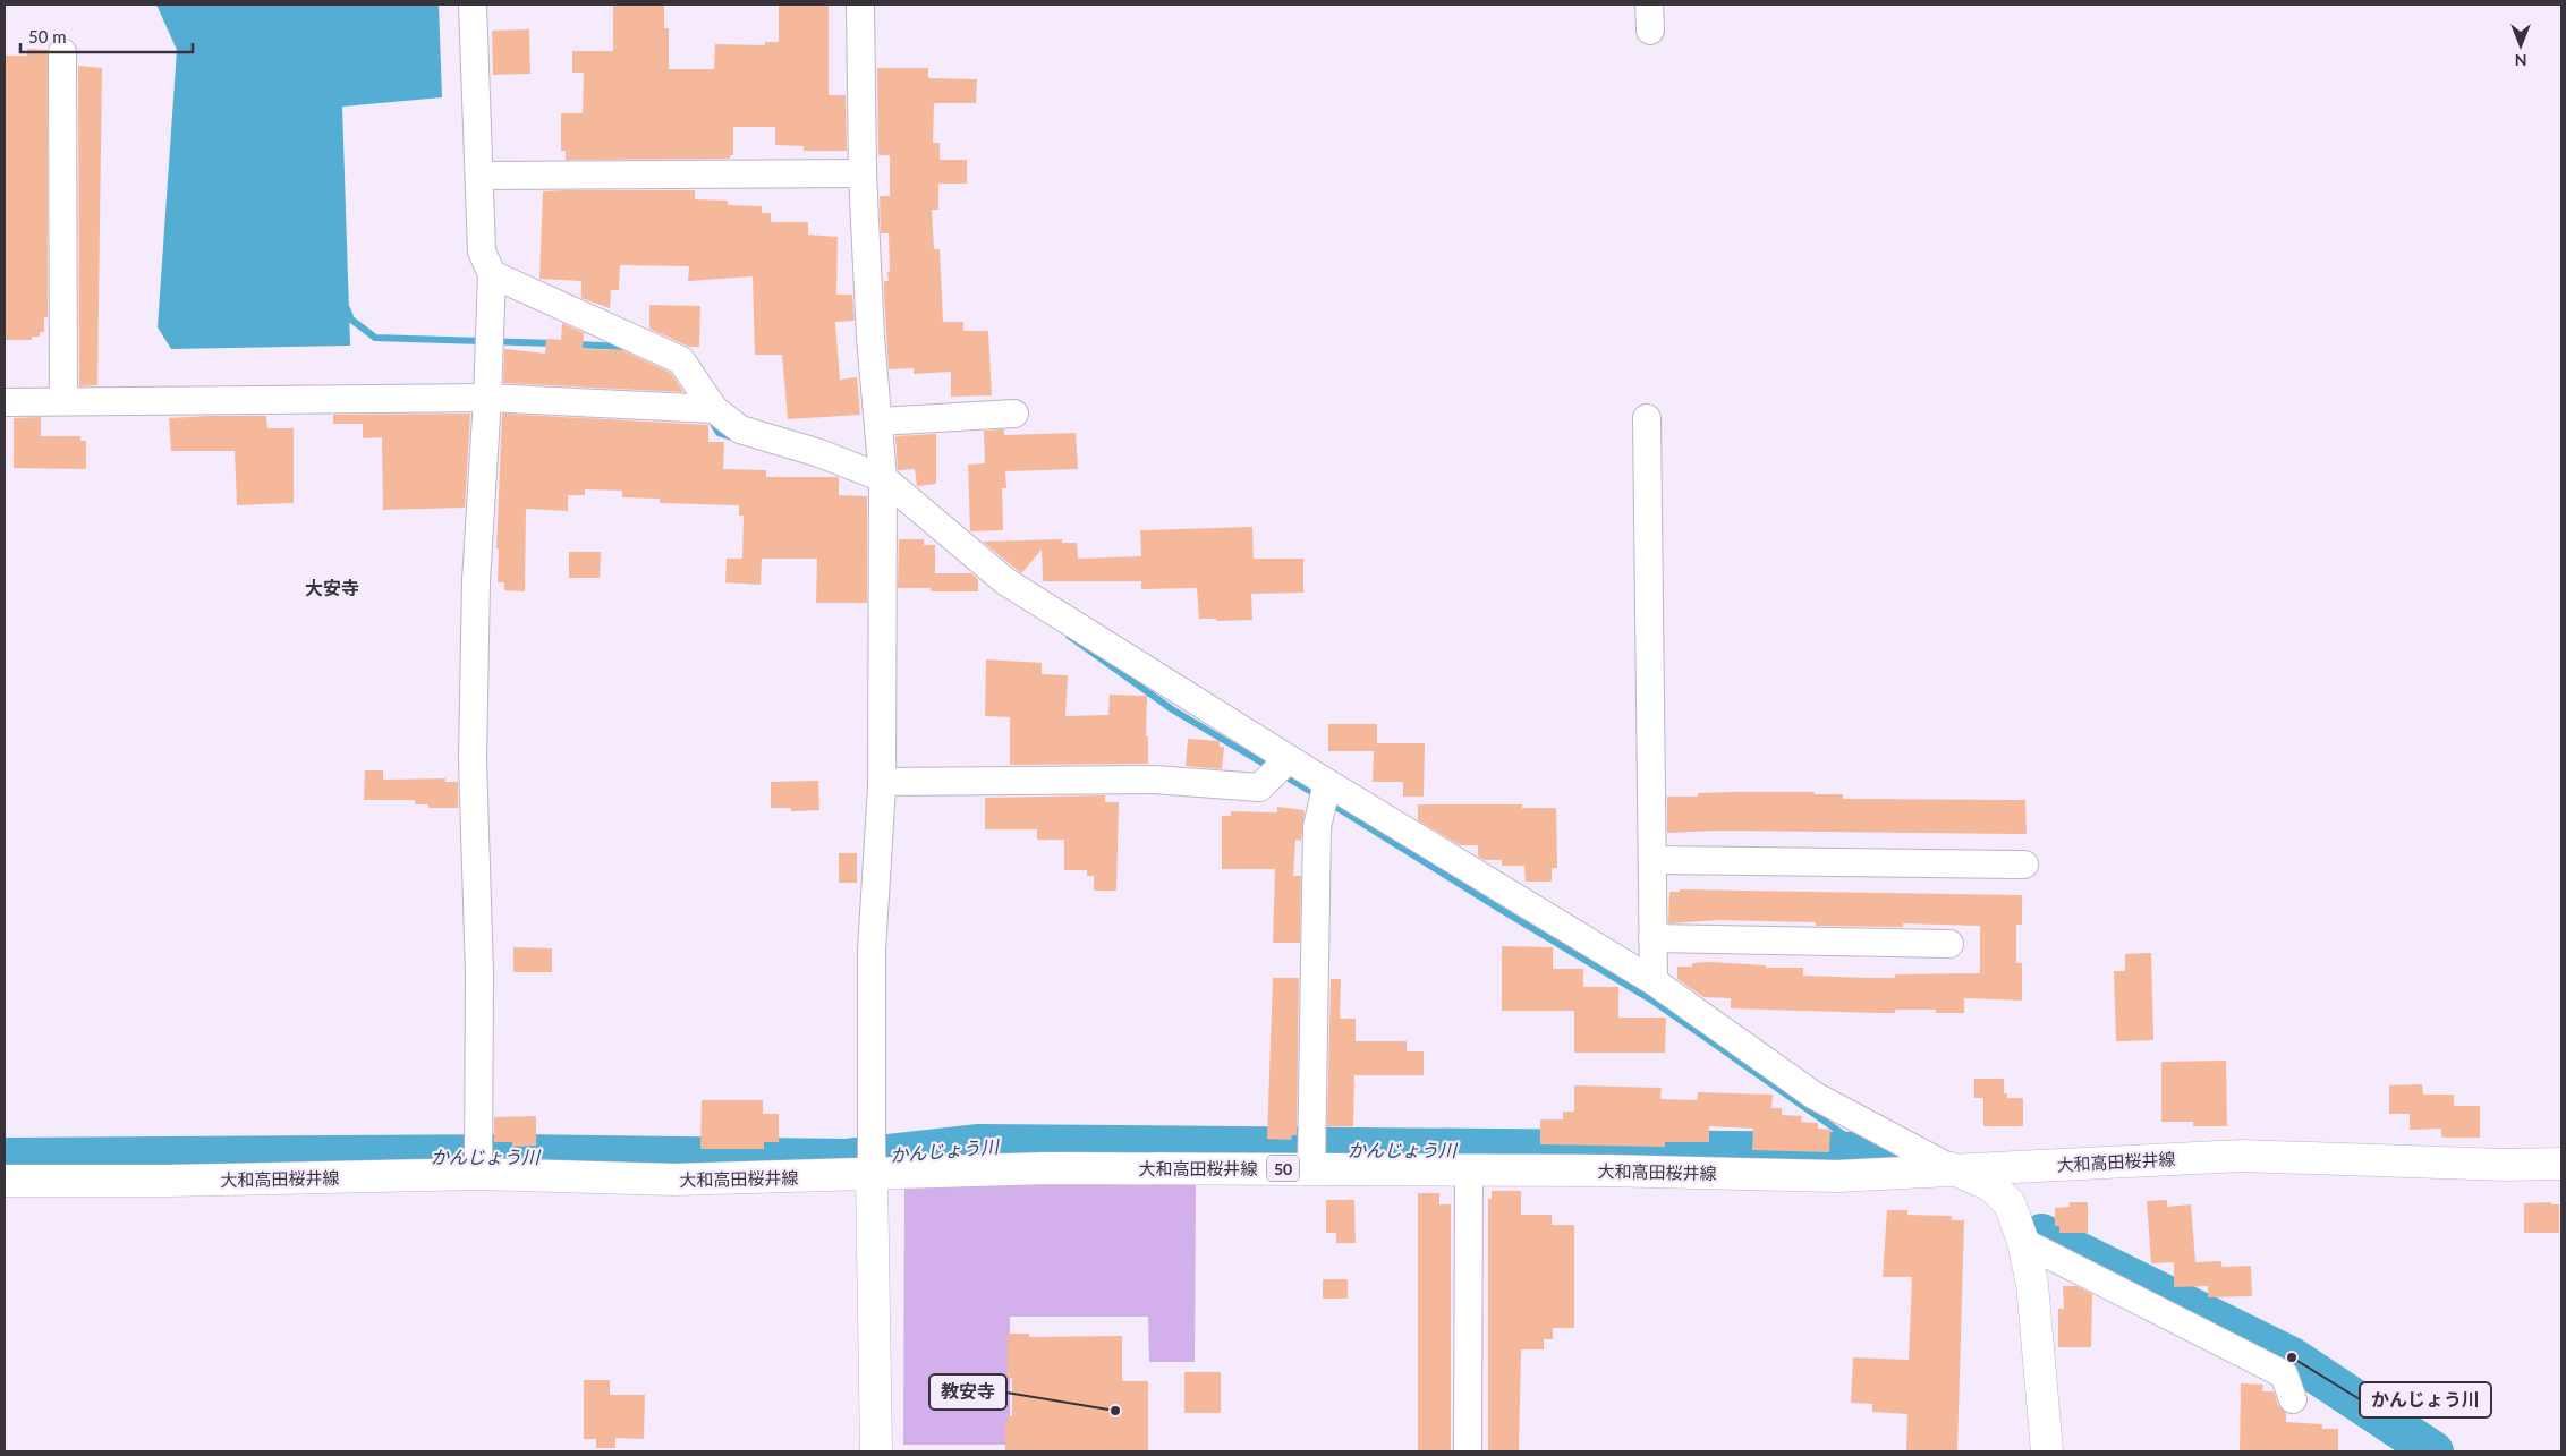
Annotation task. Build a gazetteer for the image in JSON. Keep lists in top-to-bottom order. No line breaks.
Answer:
{"streets":{"main road":["大和高田桜井線","50"]},"districts":["大安寺"],"water":["かんじょう川"],"places":["かんじょう川","教安寺"],"scale_bar":"50 m","north":"bottom"}
